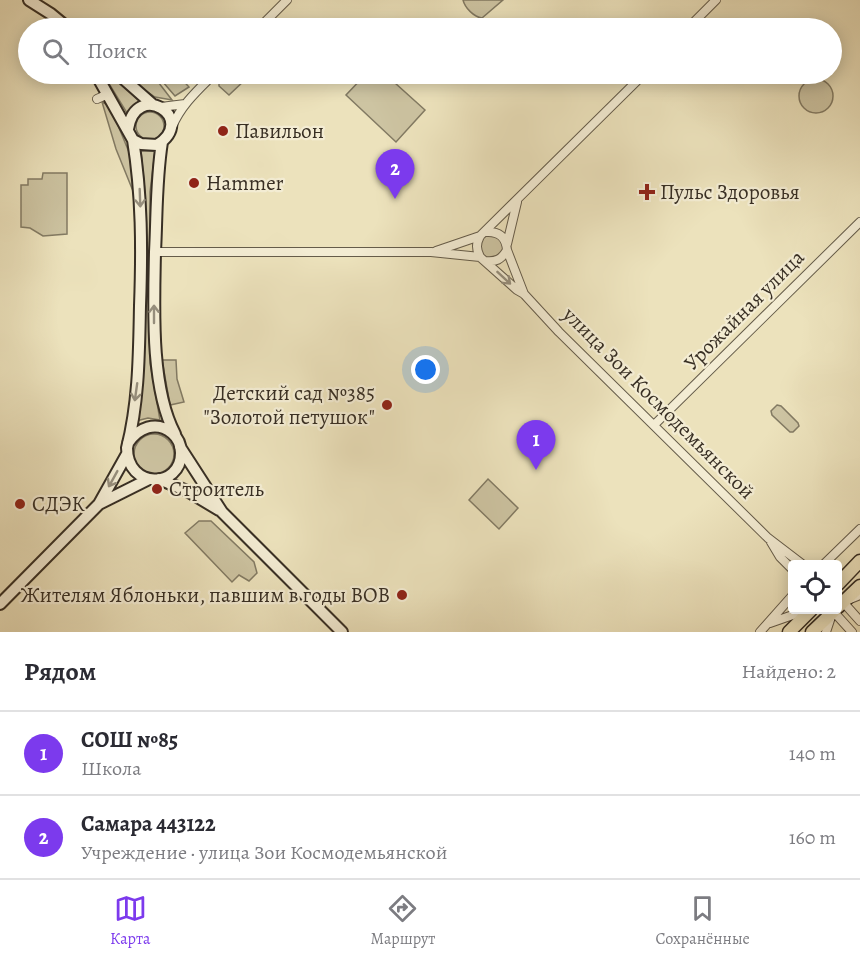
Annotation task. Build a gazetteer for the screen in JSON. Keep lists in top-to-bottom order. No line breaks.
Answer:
{"streets":{"street":["Урожайная улица","улица Зои Космодемьянской"]},"crossings":[["Урожайная улица","улица Зои Космодемьянской"]],"places":{"other":["Павильон","Hammer","Детский сад №385 \"Золотой петушок\"","Строитель","СДЭК","Жителям Яблоньки, павшим в годы ВОВ"],"health":["Пульс Здоровья"]},"page":{"search":"Поиск","pins":["2","1"],"heading":["Рядом","Найдено: 2"],"list":[{"mark":"1","name":"СОШ №85","note":"Школа","value":"140 m"},{"mark":"2","name":"Самара 443122","note":"Учреждение · улица Зои Космодемьянской","value":"160 m"}],"nav":["Карта","Маршрут","Сохранённые"]}}
